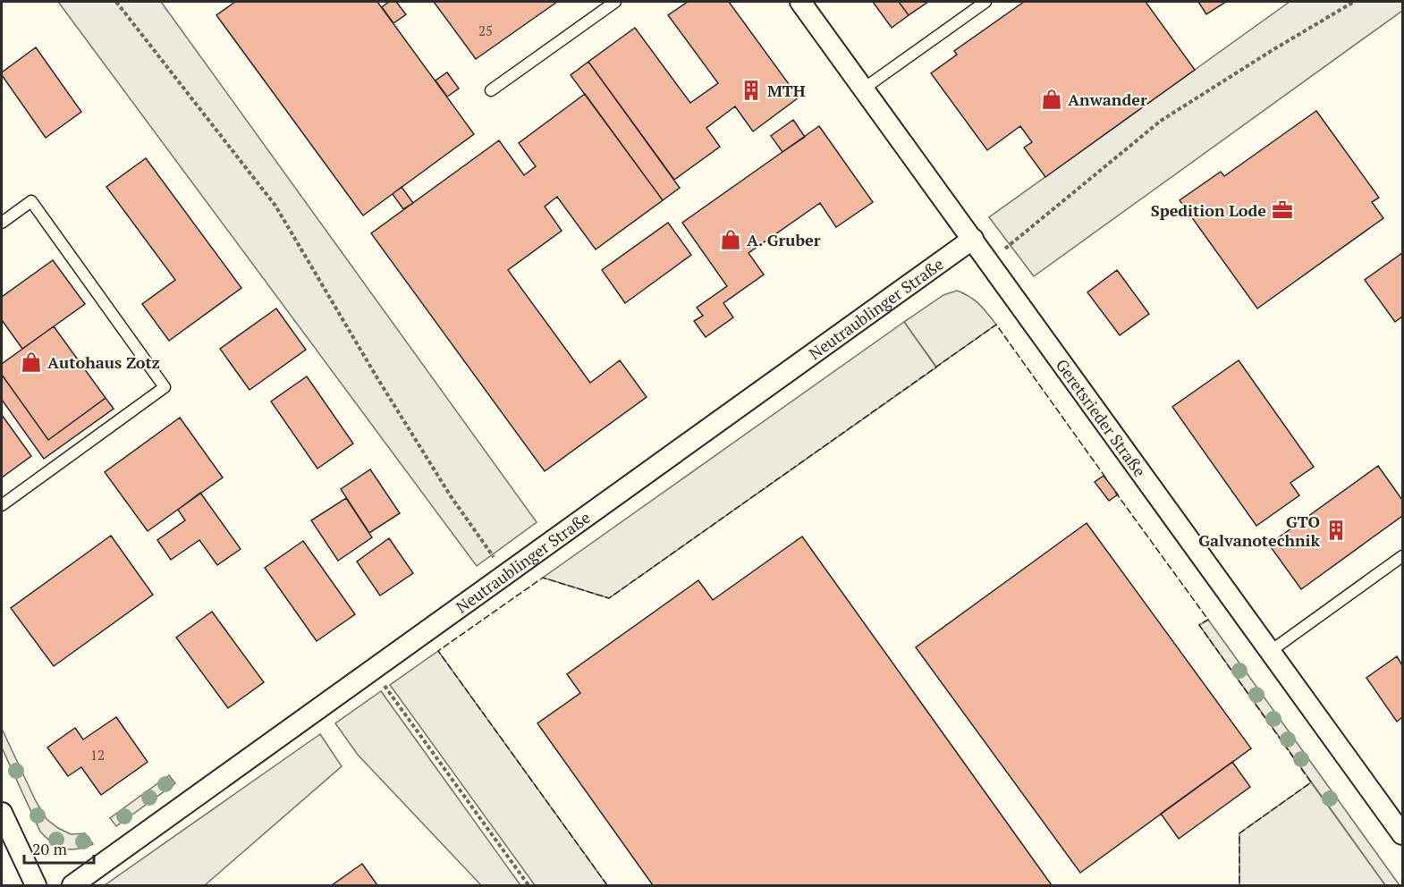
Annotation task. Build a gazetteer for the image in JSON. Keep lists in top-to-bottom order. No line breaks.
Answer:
{"streets":{"street":["Neutraublinger Straße","Geretsrieder Straße"]},"crossings":[["Neutraublinger Straße","Geretsrieder Straße"]],"places":{"building":["MTH","GTO Galvanotechnik"],"shop":["Anwander","A. Gruber","Autohaus Zotz"],"office":["Spedition Lode"]},"house_numbers":["25","12"],"scale_bar":"20 m"}
